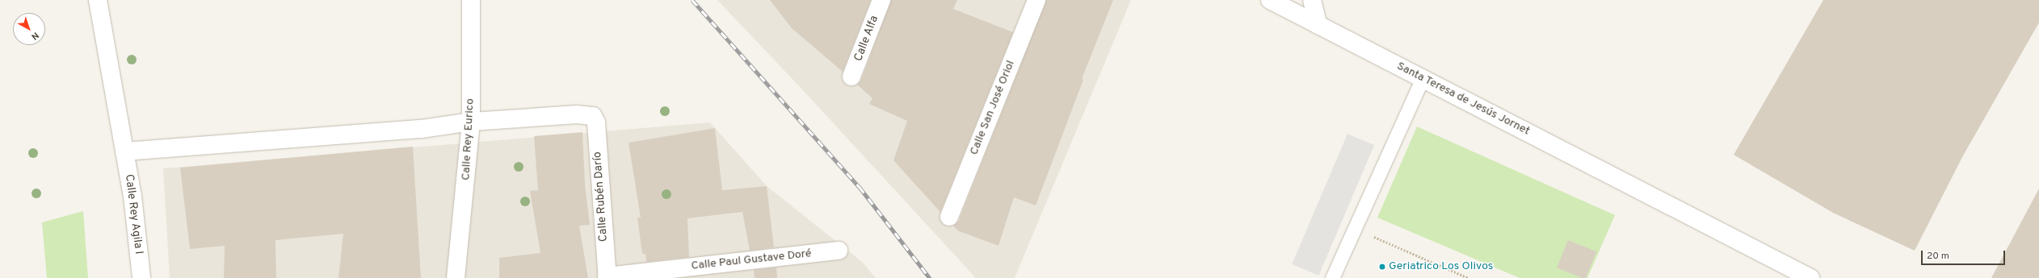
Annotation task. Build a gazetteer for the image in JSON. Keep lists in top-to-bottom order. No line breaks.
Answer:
{"streets":{"street":["Calle Alfa","Santa Teresa de Jesús Jornet","Calle San José Oriol","Calle Rey Eurico","Calle Rubén Darío","Calle Rey Agila I","Calle Paul Gustave Doré"]},"crossings":[["Calle Rey Eurico","Calle Rubén Darío"],["Calle Rubén Darío","Calle Paul Gustave Doré"]],"places":["Geriatrico Los Olivos"],"scale_bar":"20 m","north":"bottom right"}
